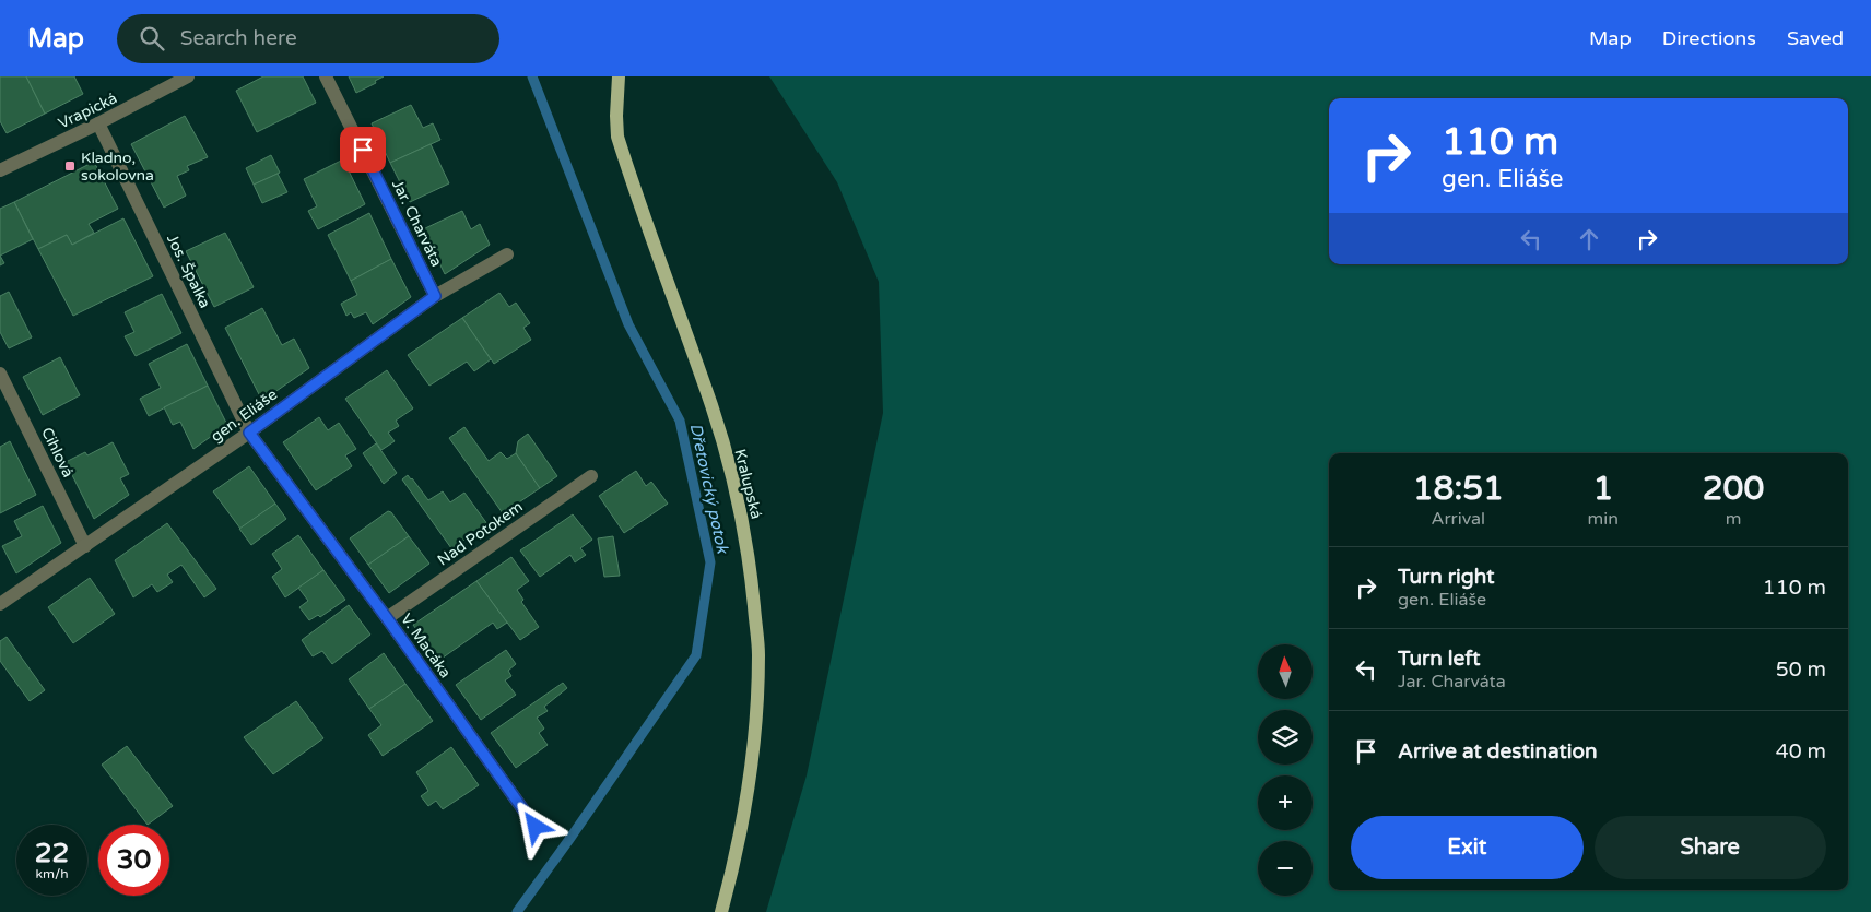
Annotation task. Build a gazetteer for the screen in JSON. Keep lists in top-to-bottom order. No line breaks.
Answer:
{"streets":{"main road":["Kralupská"],"street":["Vrapická","Jar. Charváta","Jos. Špalka","gen. Eliáše","Cihlová","Nad Potokem","V. Macáka"]},"crossings":[["Vrapická","Jos. Špalka"],["Jar. Charváta","gen. Eliáše"],["Jos. Špalka","gen. Eliáše"],["Jos. Špalka","V. Macáka"],["gen. Eliáše","Cihlová"],["gen. Eliáše","V. Macáka"],["Nad Potokem","V. Macáka"]],"water":["Dřetovický potok"],"places":{"transit":["Kladno, sokolovna"]},"north":"top","page":{"header":"Map","search":"Search here","nav":["Map","Directions","Saved"],"turn":["110 m","gen. Eliáše"],"eta":["18:51","Arrival","1","min","200","m"],"list":[{"name":"Turn right","note":"gen. Eliáše","value":"110 m"},{"name":"Turn left","note":"Jar. Charváta","value":"50 m"},{"name":"Arrive at destination","value":"40 m"}],"map_buttons":["+","−"],"buttons":["Exit","Share"],"speed":"22 km/h","limit":"30"}}
